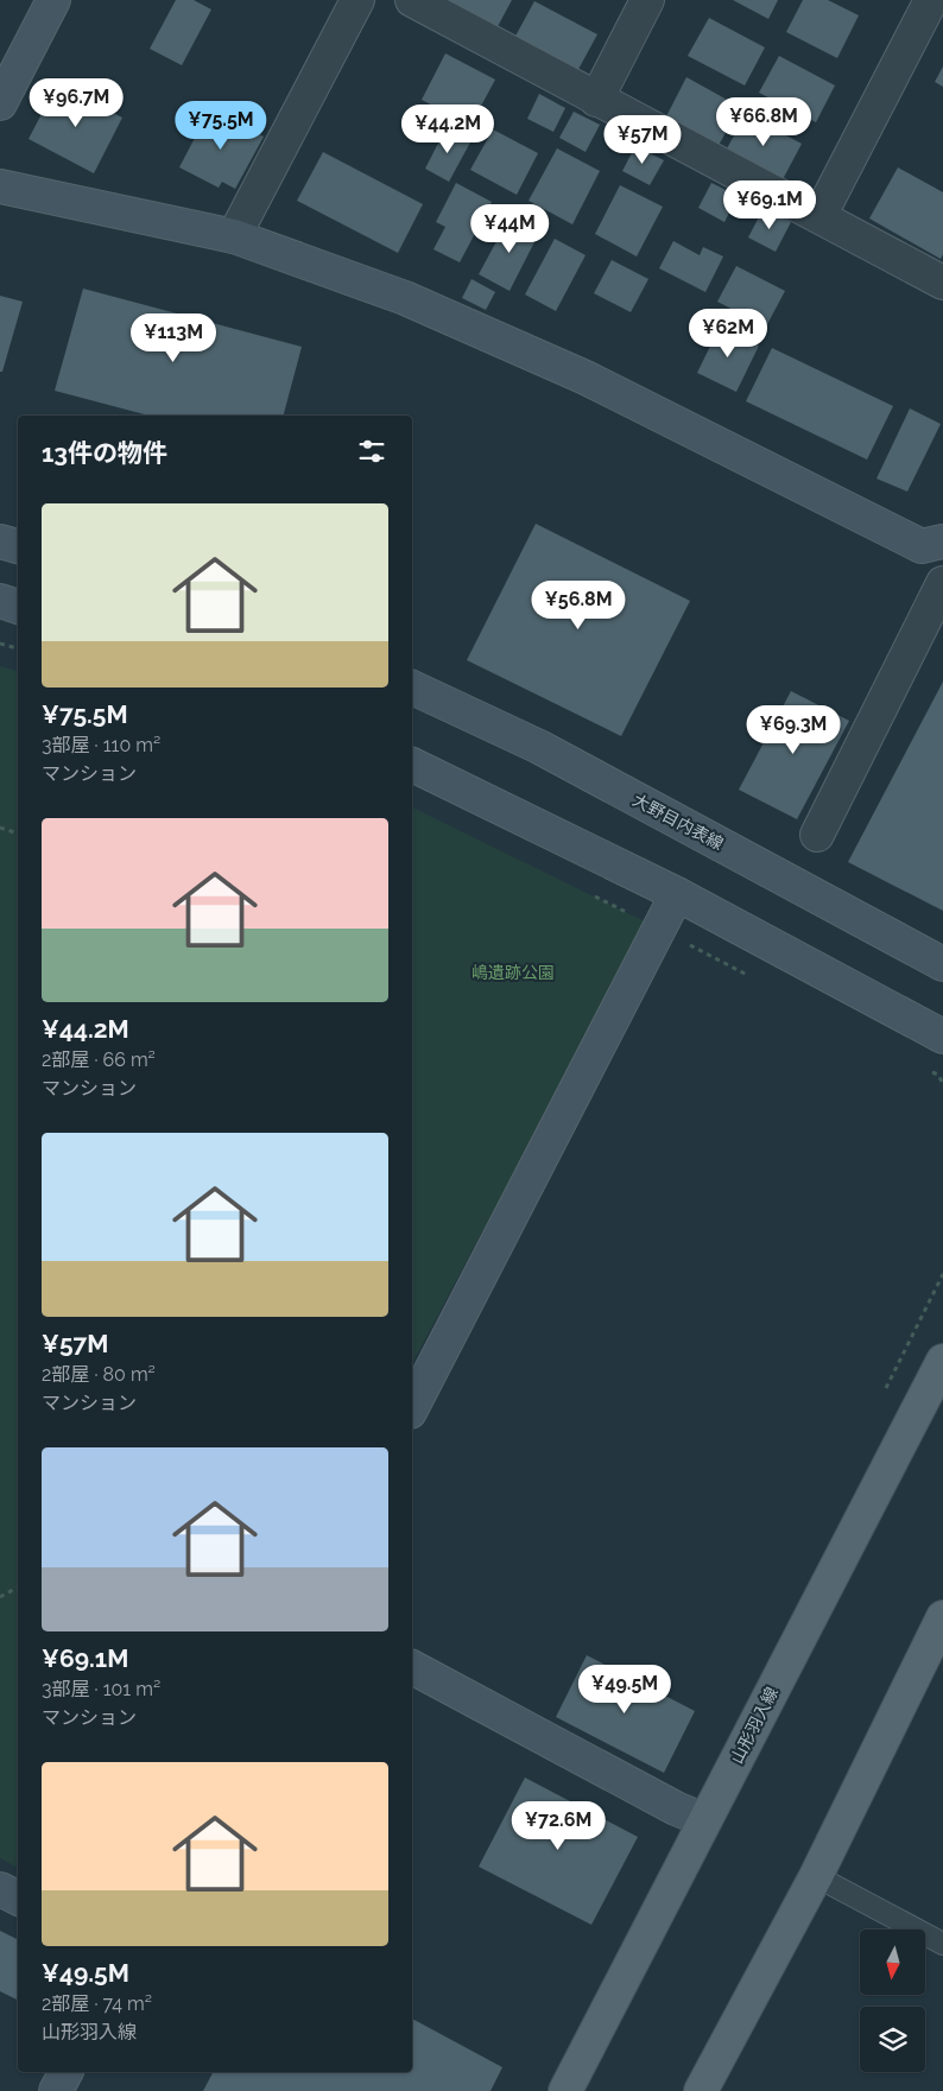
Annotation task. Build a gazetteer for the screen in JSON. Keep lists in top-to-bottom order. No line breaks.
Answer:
{"streets":{"main road":["山形羽入線"],"street":["大野目内表線"]},"parks":["嶋遺跡公園"],"north":"bottom","page":{"price":["¥96.7M","¥66.8M","¥75.5M","¥44.2M","¥57M","¥69.1M","¥44M","¥62M","¥113M","¥56.8M","¥69.3M","¥49.5M","¥72.6M"],"heading":"13件の物件","list":[{"name":"¥75.5M","note":"3部屋 · 110 m² · マンション"},{"name":"¥44.2M","note":"2部屋 · 66 m² · マンション"},{"name":"¥57M","note":"2部屋 · 80 m² · マンション"},{"name":"¥69.1M","note":"3部屋 · 101 m² · マンション"},{"name":"¥49.5M","note":"2部屋 · 74 m² · 山形羽入線"}]}}
